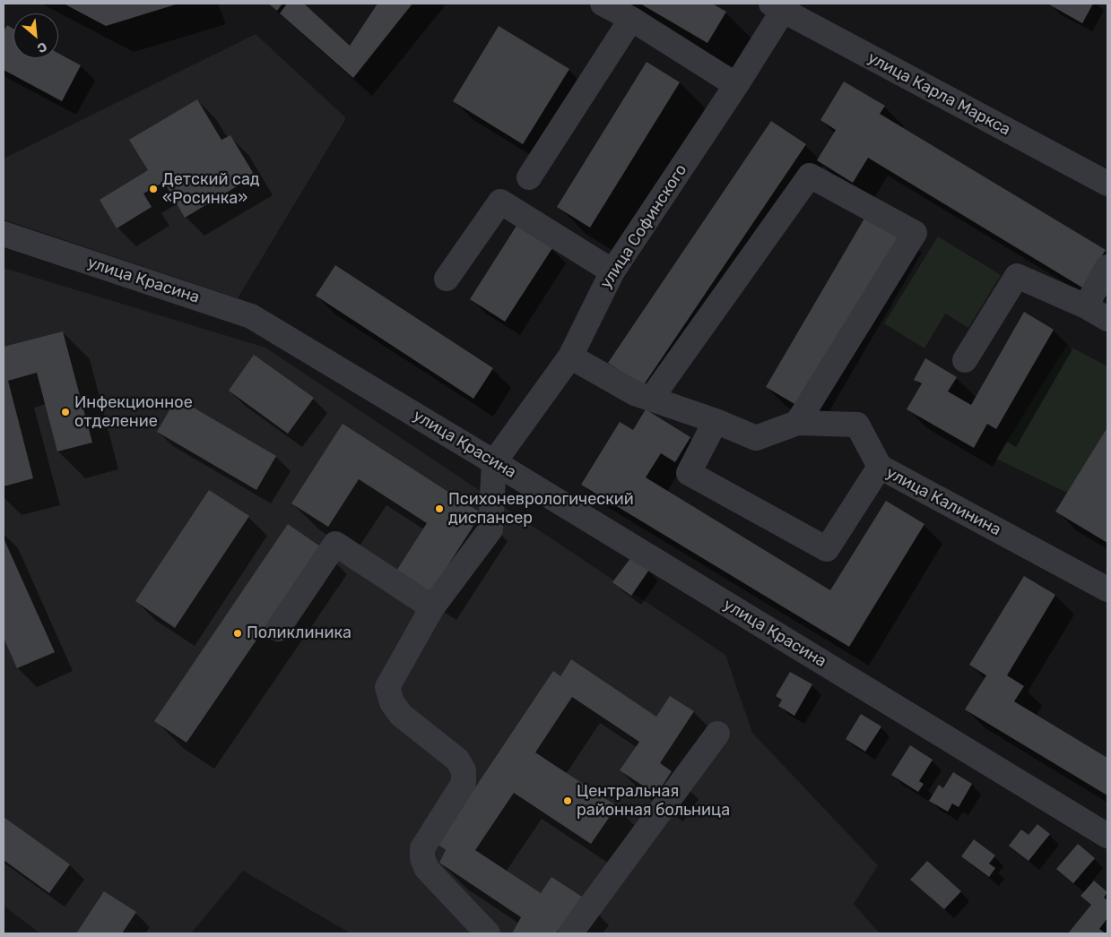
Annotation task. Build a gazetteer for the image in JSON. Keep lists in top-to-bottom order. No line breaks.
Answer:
{"streets":{"street":["улица Карла Маркса","улица Софинского","улица Красина","улица Калинина"]},"crossings":[["улица Карла Маркса","улица Софинского"],["улица Софинского","улица Красина"],["улица Софинского","улица Калинина"]],"places":["Детский сад «Росинка»","Инфекционное отделение","Психоневрологический диспансер","Поликлиника","Центральная районная больница"],"north":"bottom right"}
